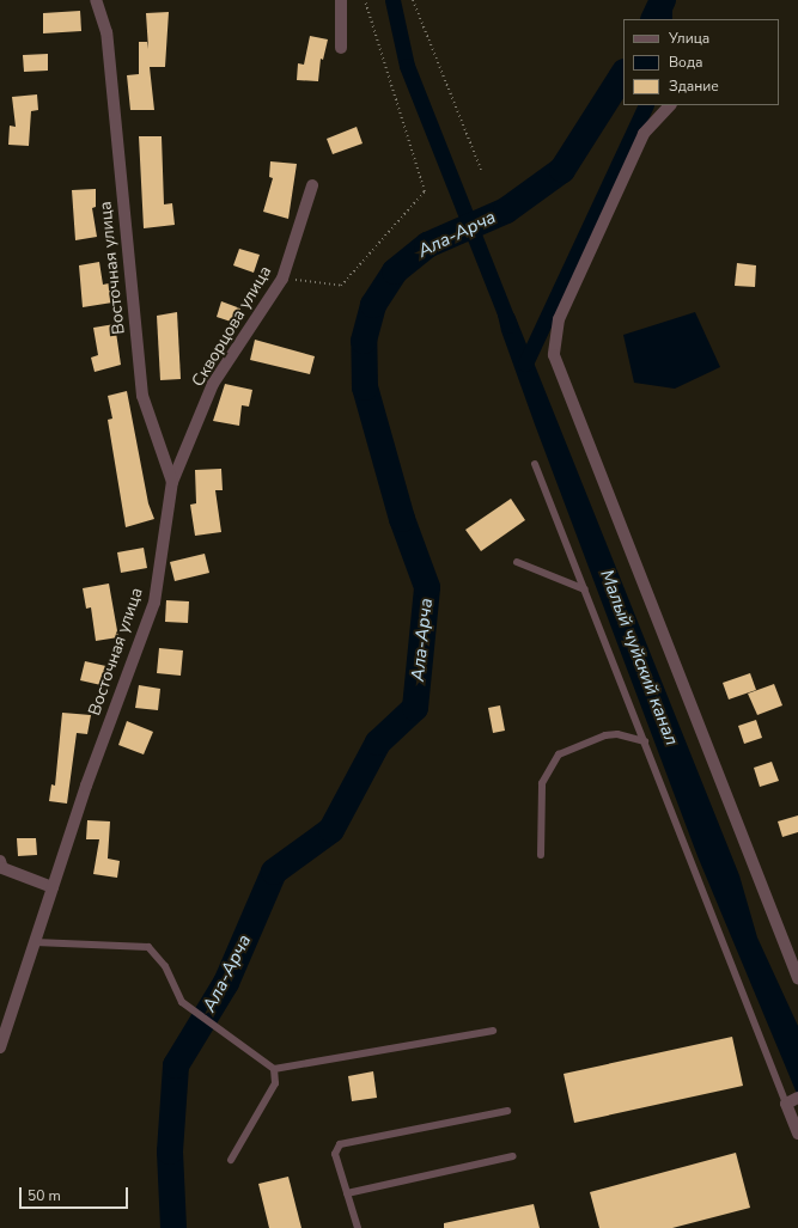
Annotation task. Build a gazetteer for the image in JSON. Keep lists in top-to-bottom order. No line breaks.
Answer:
{"streets":{"street":["Восточная улица","Скворцова улица"]},"crossings":[["Восточная улица","Скворцова улица"]],"water":["Ала-Арча","Малый чуйский канал"],"legend":["Улица","Вода","Здание"],"scale_bar":"50 m"}
